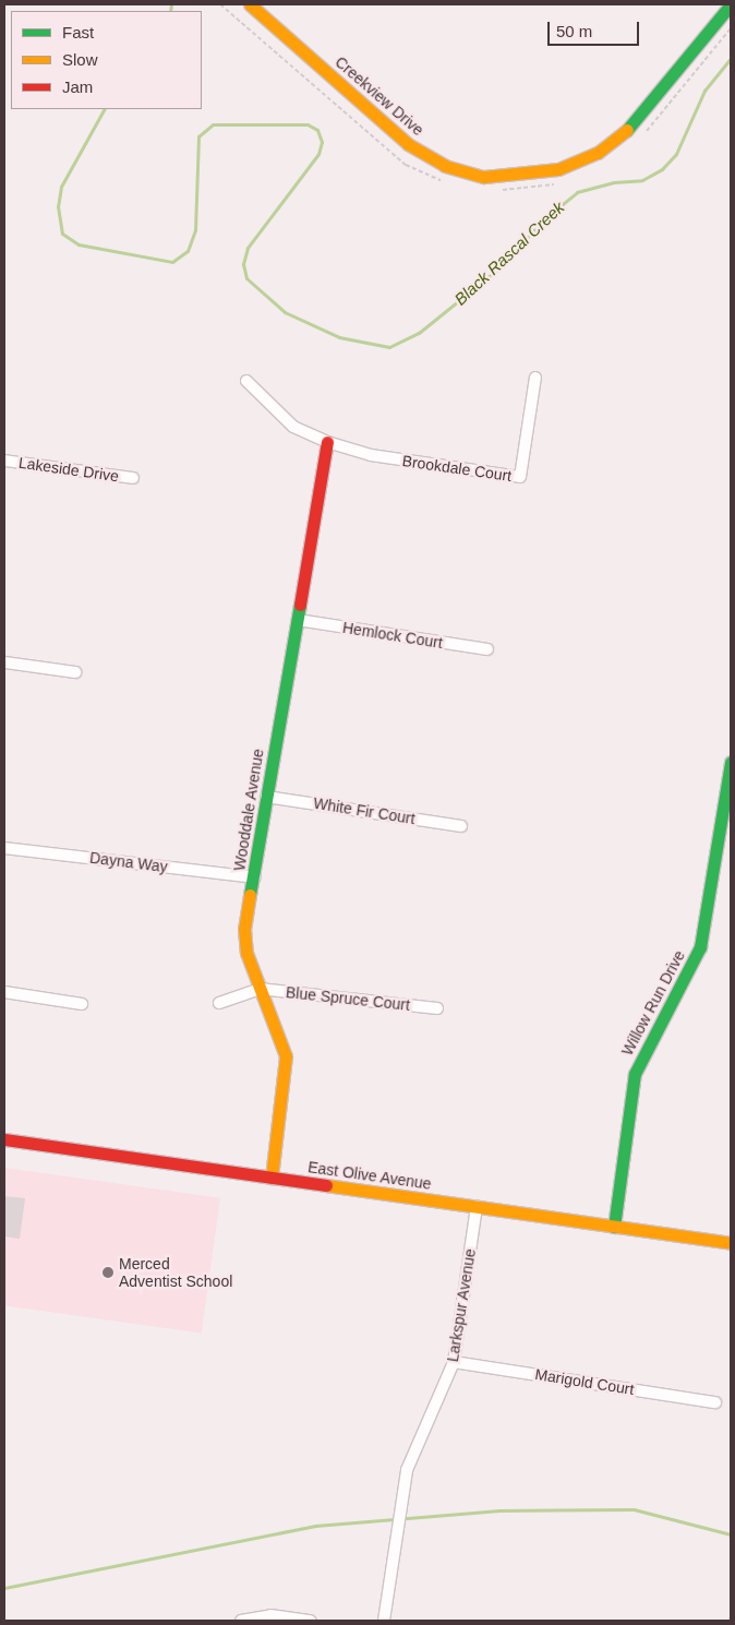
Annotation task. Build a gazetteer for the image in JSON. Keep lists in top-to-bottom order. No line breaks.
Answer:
{"streets":{"street":["Creekview Drive","Brookdale Court","Lakeside Drive","Hemlock Court","Wooddale Avenue","White Fir Court","Dayna Way","Blue Spruce Court","Willow Run Drive","East Olive Avenue","Larkspur Avenue","Marigold Court"]},"crossings":[["Brookdale Court","Wooddale Avenue"],["Hemlock Court","Wooddale Avenue"],["Wooddale Avenue","White Fir Court"],["Wooddale Avenue","Dayna Way"],["Wooddale Avenue","Blue Spruce Court"],["Wooddale Avenue","East Olive Avenue"],["Willow Run Drive","East Olive Avenue"],["East Olive Avenue","Larkspur Avenue"],["Larkspur Avenue","Marigold Court"]],"water":["Black Rascal Creek"],"places":["Merced Adventist School"],"legend":["Fast","Slow","Jam"],"scale_bar":"50 m"}
